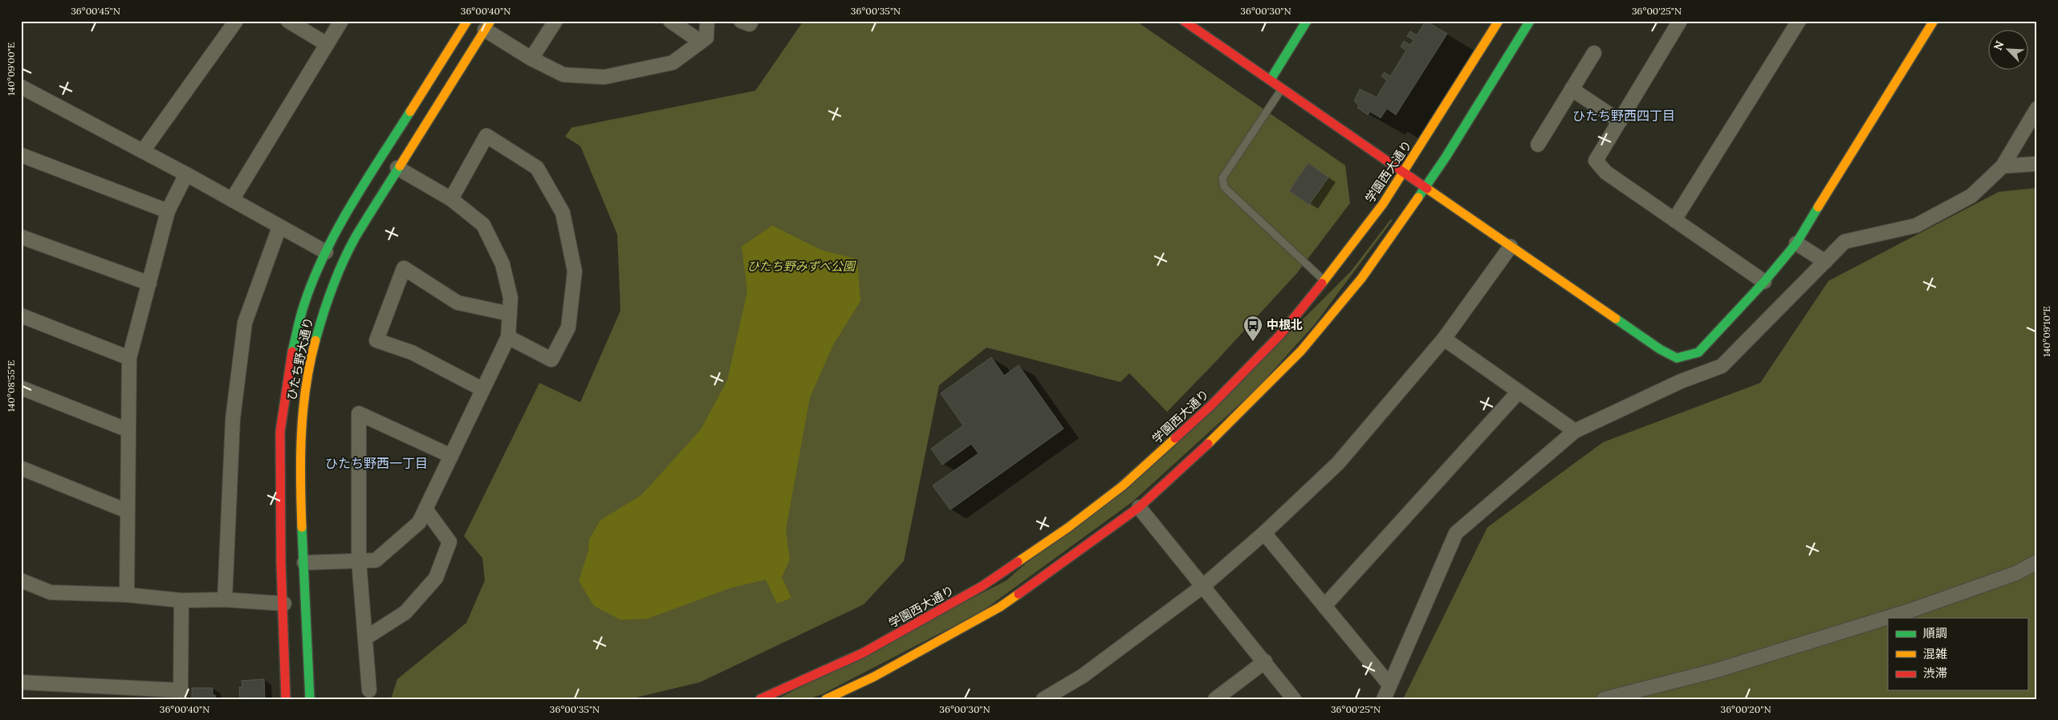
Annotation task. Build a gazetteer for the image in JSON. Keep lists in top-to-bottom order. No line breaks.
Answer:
{"streets":{"street":["学園西大通り","ひたち野大通り"]},"districts":["ひたち野西四丁目","ひたち野西一丁目"],"parks":["ひたち野みずべ公園"],"places":{"bus stop":["中根北"]},"legend":["順調","混雑","渋滞"],"north":"top left","coordinates":["36°00'45\"N","36°00'40\"N","36°00'35\"N","36°00'30\"N","36°00'25\"N","140°09'00\"E","140°09'10\"E","140°08'55\"E","36°00'20\"N"]}
